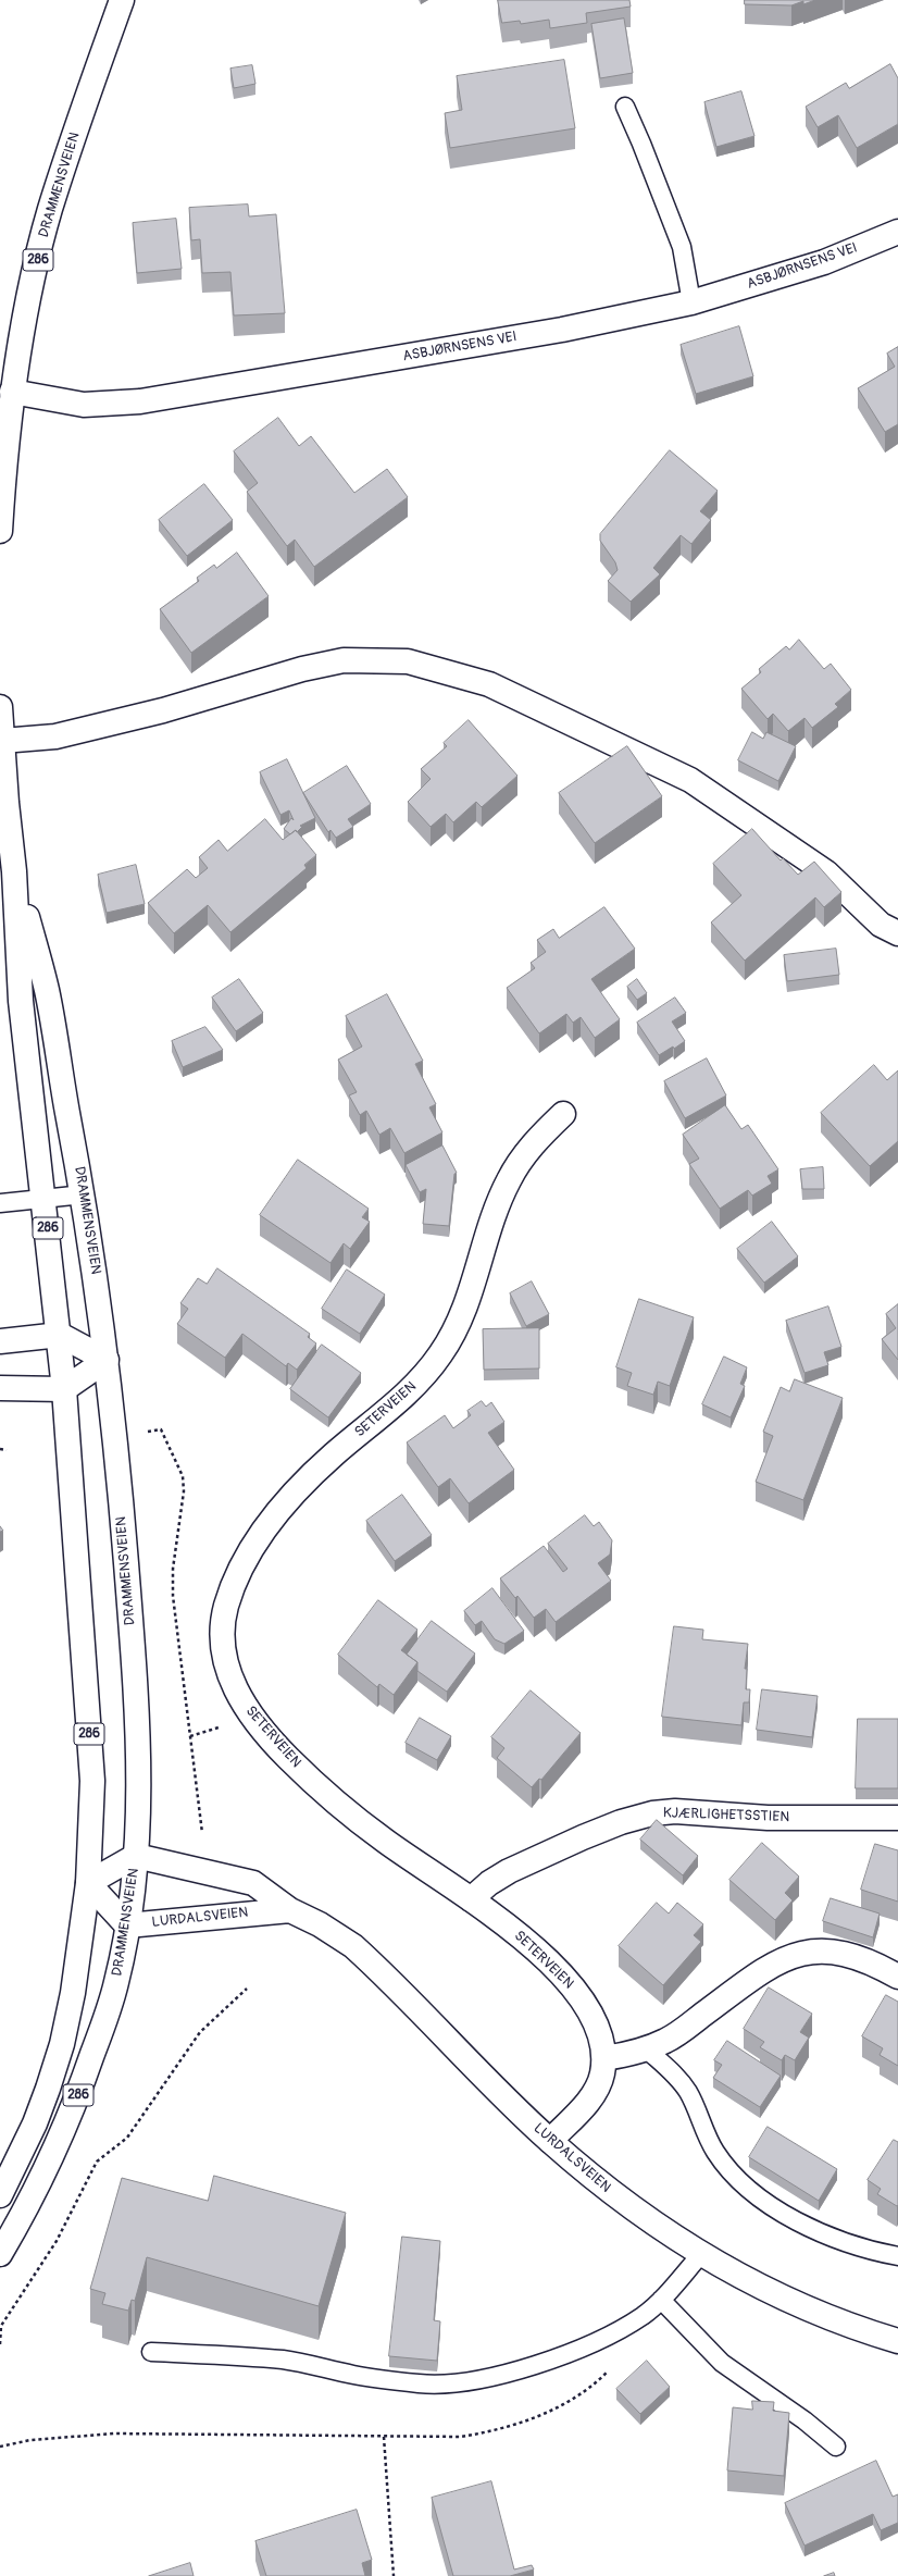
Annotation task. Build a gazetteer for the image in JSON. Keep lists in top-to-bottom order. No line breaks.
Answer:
{"streets":{"main road":["DRAMMENSVEIEN","286","ASBJØRNSENS VEI","SETERVEIEN","KJÆRLIGHETSSTIEN","LURDALSVEIEN"]},"crossings":[["DRAMMENSVEIEN","ASBJØRNSENS VEI"],["DRAMMENSVEIEN","LURDALSVEIEN"],["SETERVEIEN","KJÆRLIGHETSSTIEN"],["SETERVEIEN","LURDALSVEIEN"]]}
